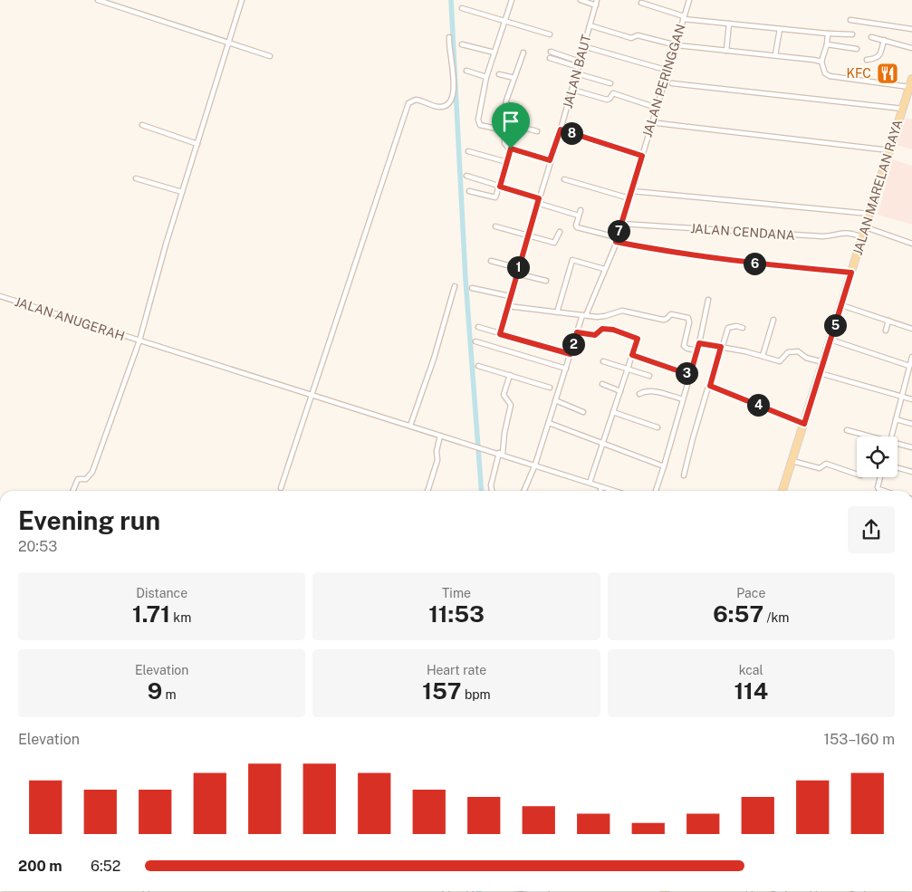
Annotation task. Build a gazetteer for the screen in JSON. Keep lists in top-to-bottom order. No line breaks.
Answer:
{"streets":{"main road":["JALAN MARELAN RAYA"],"street":["JALAN BAUT","JALAN PERINGGAN","JALAN CENDANA","JALAN ANUGERAH"]},"crossings":[["JALAN PERINGGAN","JALAN CENDANA"],["JALAN PERINGGAN","JALAN ANUGERAH"],["JALAN MARELAN RAYA","JALAN CENDANA"]],"places":{"restaurant":["KFC"]},"page":{"pins":["8","7","6","1","5","2","3","4"],"heading":["Evening run","20:53"],"stats":[["Distance","1.71 km"],["Time","11:53"],["Pace","6:57 /km"],["Elevation","9 m"],["Heart rate","157 bpm"],["kcal","114"]],"chart":["Elevation","153–160 m"],"list":[{"name":"200 m","note":"6:52"}]}}
